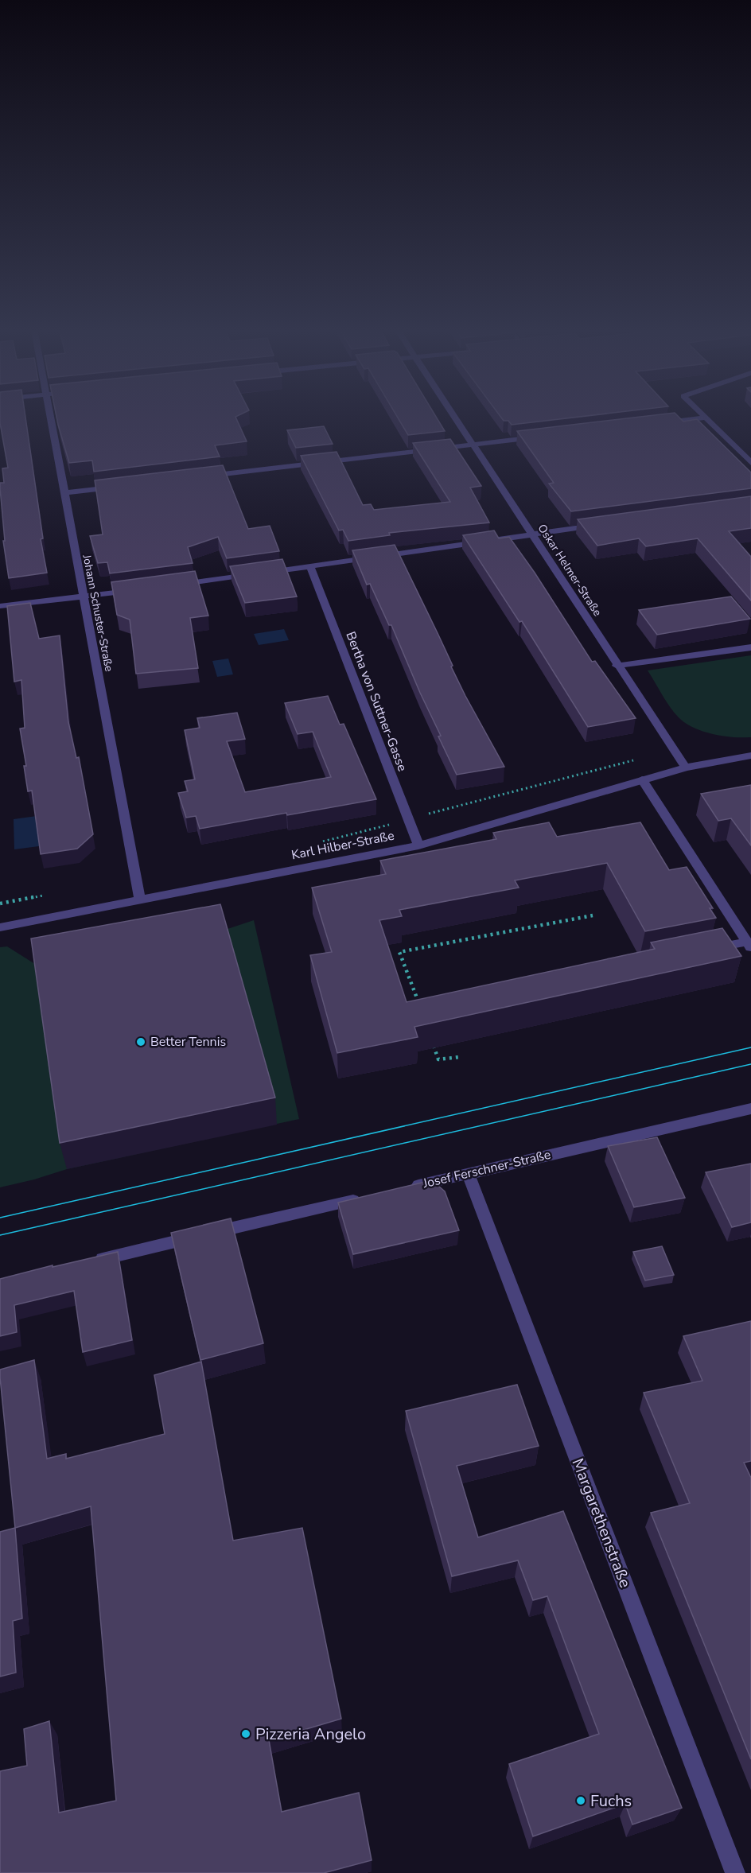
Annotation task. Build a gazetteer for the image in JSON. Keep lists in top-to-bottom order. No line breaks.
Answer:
{"streets":{"street":["Oskar Helmer-Straße","Johann Schuster-Straße","Bertha von Suttner-Gasse","Karl Hilber-Straße","Josef Ferschner-Straße","Margarethenstraße"]},"crossings":[["Oskar Helmer-Straße","Karl Hilber-Straße"],["Johann Schuster-Straße","Karl Hilber-Straße"],["Bertha von Suttner-Gasse","Karl Hilber-Straße"],["Josef Ferschner-Straße","Margarethenstraße"]],"places":["Better Tennis","Pizzeria Angelo","Fuchs"]}
